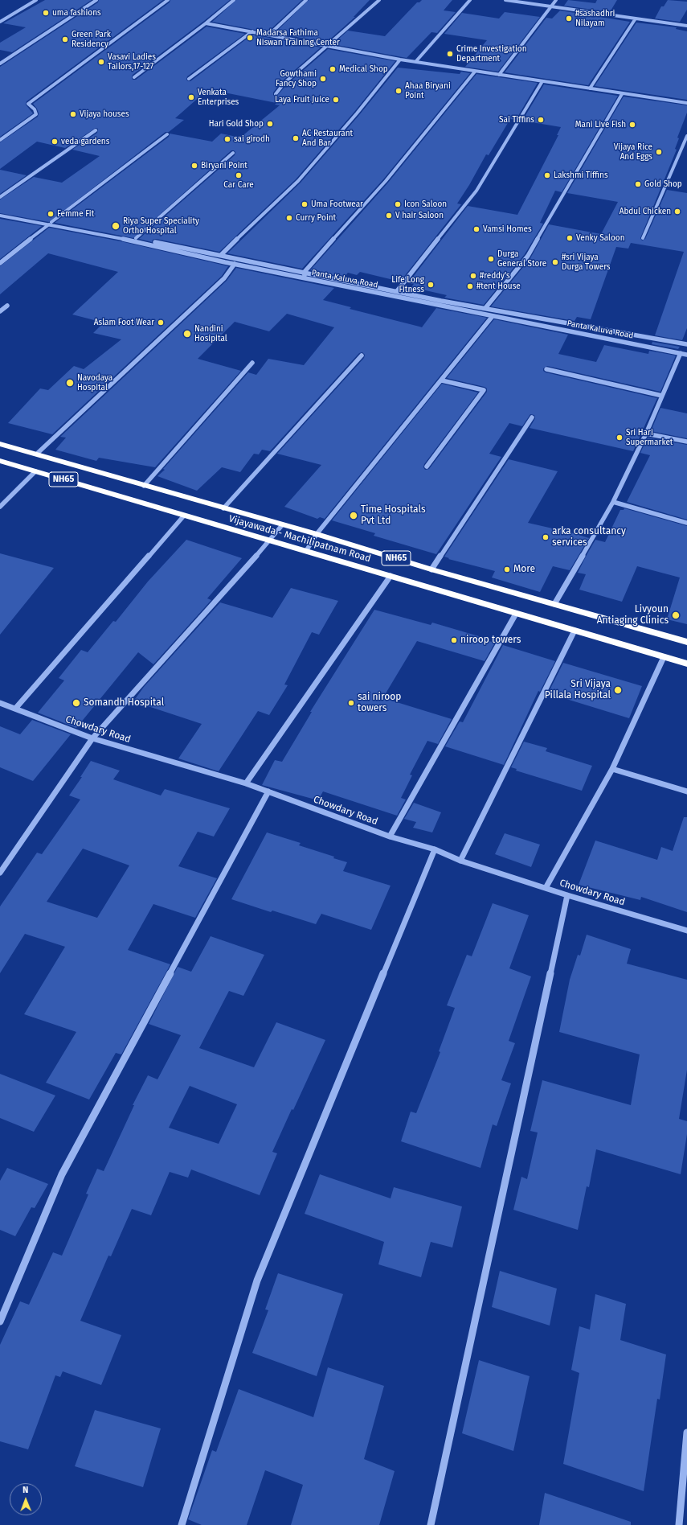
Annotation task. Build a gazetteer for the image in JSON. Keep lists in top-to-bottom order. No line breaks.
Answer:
{"streets":{"highway":["NH65","Vijayawada - Machilipatnam Road"],"street":["Panta Kaluva Road","Chowdary Road"]},"places":["uma fashions","#sashadhri Nilayam","Madarsa Fathima Niswan Training Center","Green Park Residency","Crime Investigation Department","Vasavi Ladies Tailors,17-127","Medical Shop","Gowthami Fancy Shop","Ahaa Biryani Point","Venkata Enterprises","Laya Fruit Juice","Vijaya houses","Sai Tiffins","Hari Gold Shop","Mani Live Fish","AC Restaurant And Bar","sai girodh","veda gardens","Vijaya Rice And Eggs","Biryani Point","Car Care","Lakshmi Tiffins","Gold Shop","Uma Footwear","Icon Saloon","Abdul Chicken","Femme Fit","V hair Saloon","Curry Point","Riya Super Speciality Ortho Hospital","Vamsi Homes","Venky Saloon","Durga General Store","#sri Vijaya Durga Towers","#reddy's","Life Long Fitness","#tent House","Aslam Foot Wear","Nandini Hosipital","Navodaya Hospital","Sri Hari Supermarket","Time Hospitals Pvt Ltd","arka consultancy services","More","Livyoun Antiaging Clinics","niroop towers","Sri Vijaya Pillala Hospital","Somandh Hospital","sai niroop towers"],"north":"top"}
